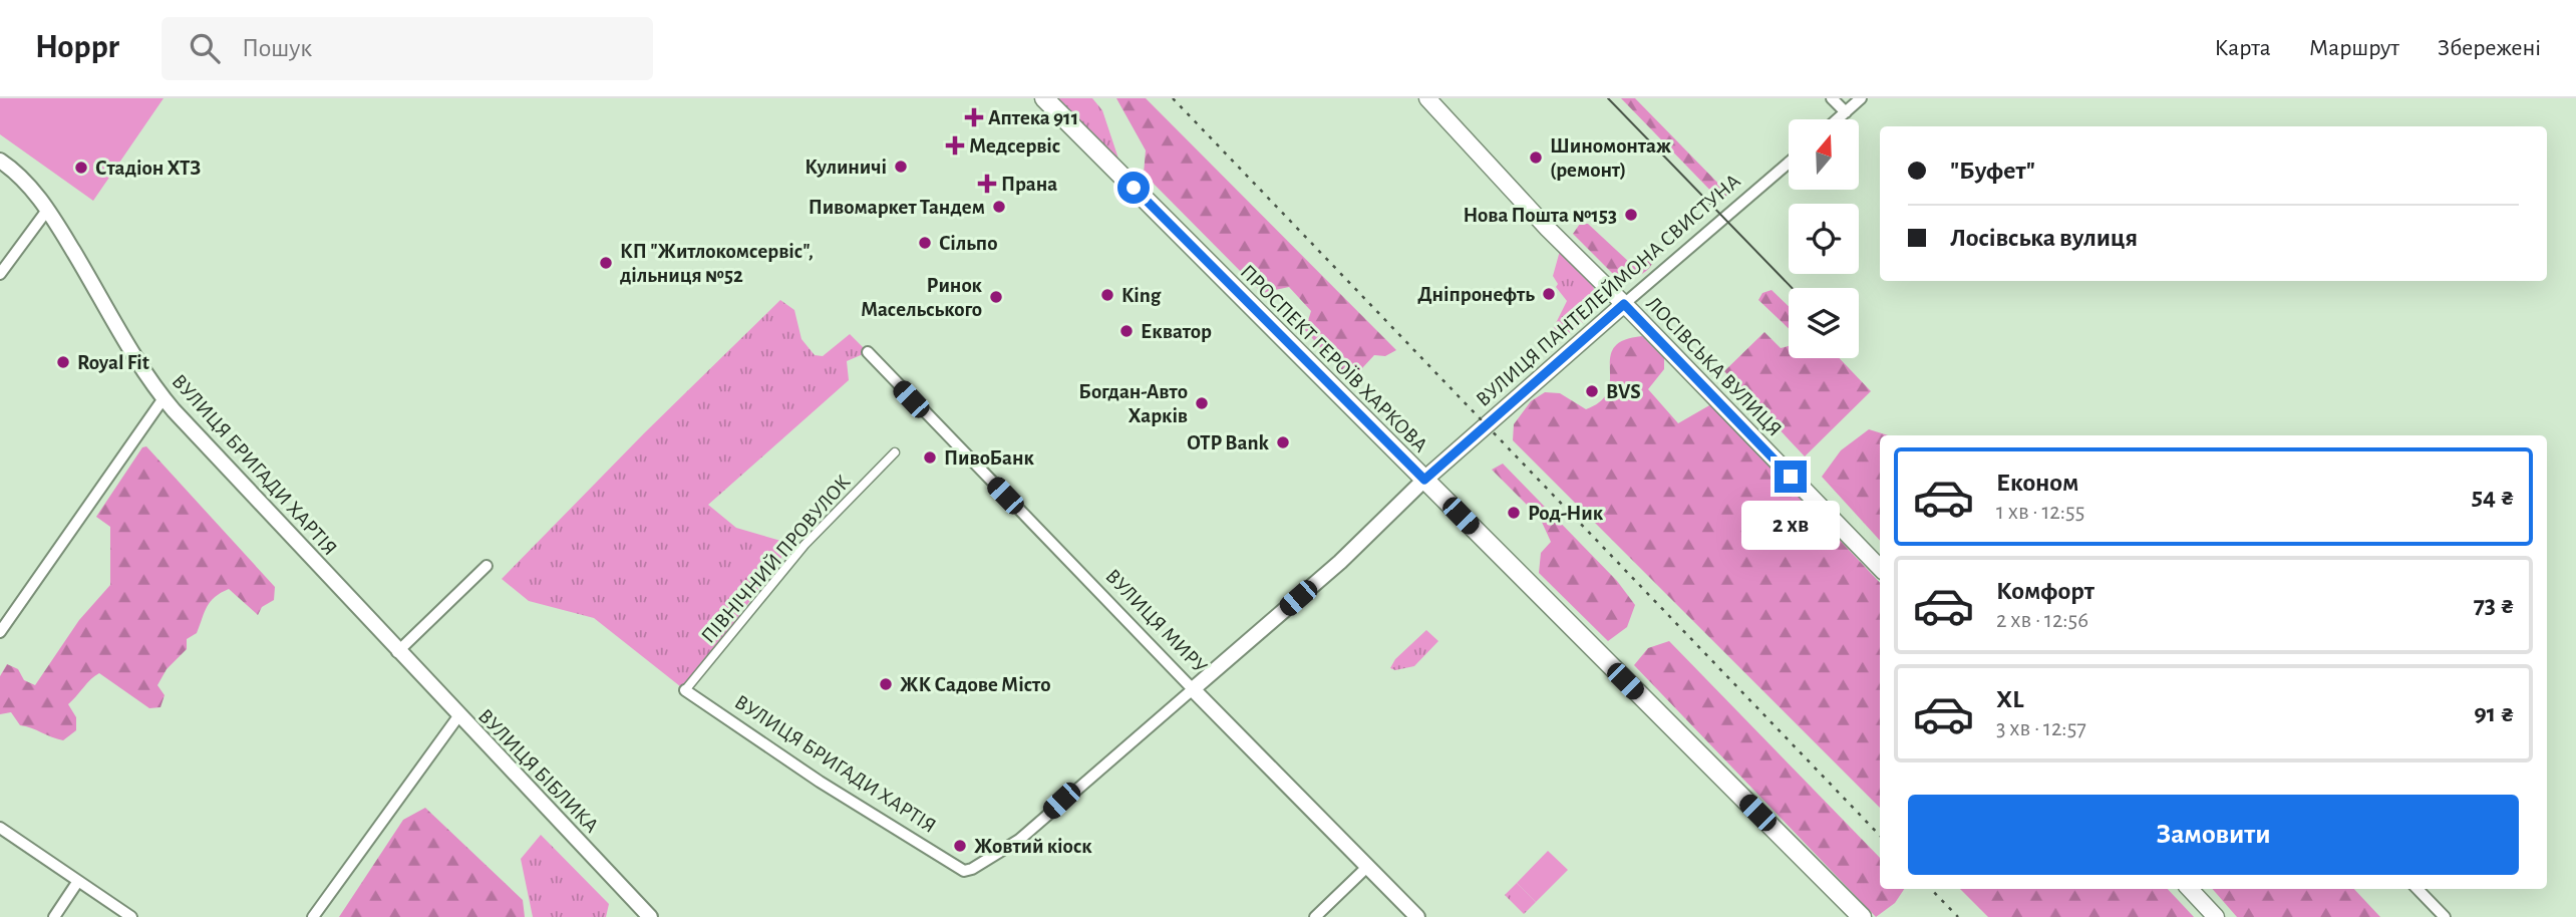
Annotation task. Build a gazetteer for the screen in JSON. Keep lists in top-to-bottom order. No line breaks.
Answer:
{"streets":{"main road":["ВУЛИЦЯ ПАНТЕЛЕЙМОНА СВИСТУНА","ПРОСПЕКТ ГЕРОЇВ ХАРКОВА","ЛОСІВСЬКА ВУЛИЦЯ"],"street":["ВУЛИЦЯ БРИГАДИ ХАРТІЯ","ПІВНІЧНИЙ ПРОВУЛОК","ВУЛИЦЯ МИРУ","ВУЛИЦЯ БІБЛИКА"]},"crossings":[["ВУЛИЦЯ ПАНТЕЛЕЙМОНА СВИСТУНА","ПРОСПЕКТ ГЕРОЇВ ХАРКОВА"],["ВУЛИЦЯ ПАНТЕЛЕЙМОНА СВИСТУНА","ЛОСІВСЬКА ВУЛИЦЯ"],["ВУЛИЦЯ ПАНТЕЛЕЙМОНА СВИСТУНА","ВУЛИЦЯ БРИГАДИ ХАРТІЯ"],["ВУЛИЦЯ ПАНТЕЛЕЙМОНА СВИСТУНА","ВУЛИЦЯ МИРУ"],["ВУЛИЦЯ БРИГАДИ ХАРТІЯ","ПІВНІЧНИЙ ПРОВУЛОК"],["ВУЛИЦЯ БРИГАДИ ХАРТІЯ","ВУЛИЦЯ БІБЛИКА"]],"places":{"health":["Аптека 911","Медсервіс","Прана"],"other":["Шиномонтаж (ремонт)","Кулиничі","Стадіон ХТЗ","Пивомаркет Тандем","Нова Пошта №153","Сільпо","КП \"Житлокомсервіс\", дільниця №52","Дніпронефть","King","Ринок Масельського","Екватор","Royal Fit","BVS","Богдан-Авто Харків","OTP Bank","ПивоБанк","Род-Ник","ЖК Садове Місто","Жовтий кіоск"]},"north":"top","page":{"header":"Hoppr","search":"Пошук","nav":["Карта","Маршрут","Збережені"],"banner":["\"Буфет\"","Лосівська вулиця"],"list":[{"name":"Економ","note":"1 хв · 12:55","value":"54 ₴"},{"name":"Комфорт","note":"2 хв · 12:56","value":"73 ₴"},{"name":"XL","note":"3 хв · 12:57","value":"91 ₴"}],"bubble":"2 хв","buttons":"Замовити"}}
